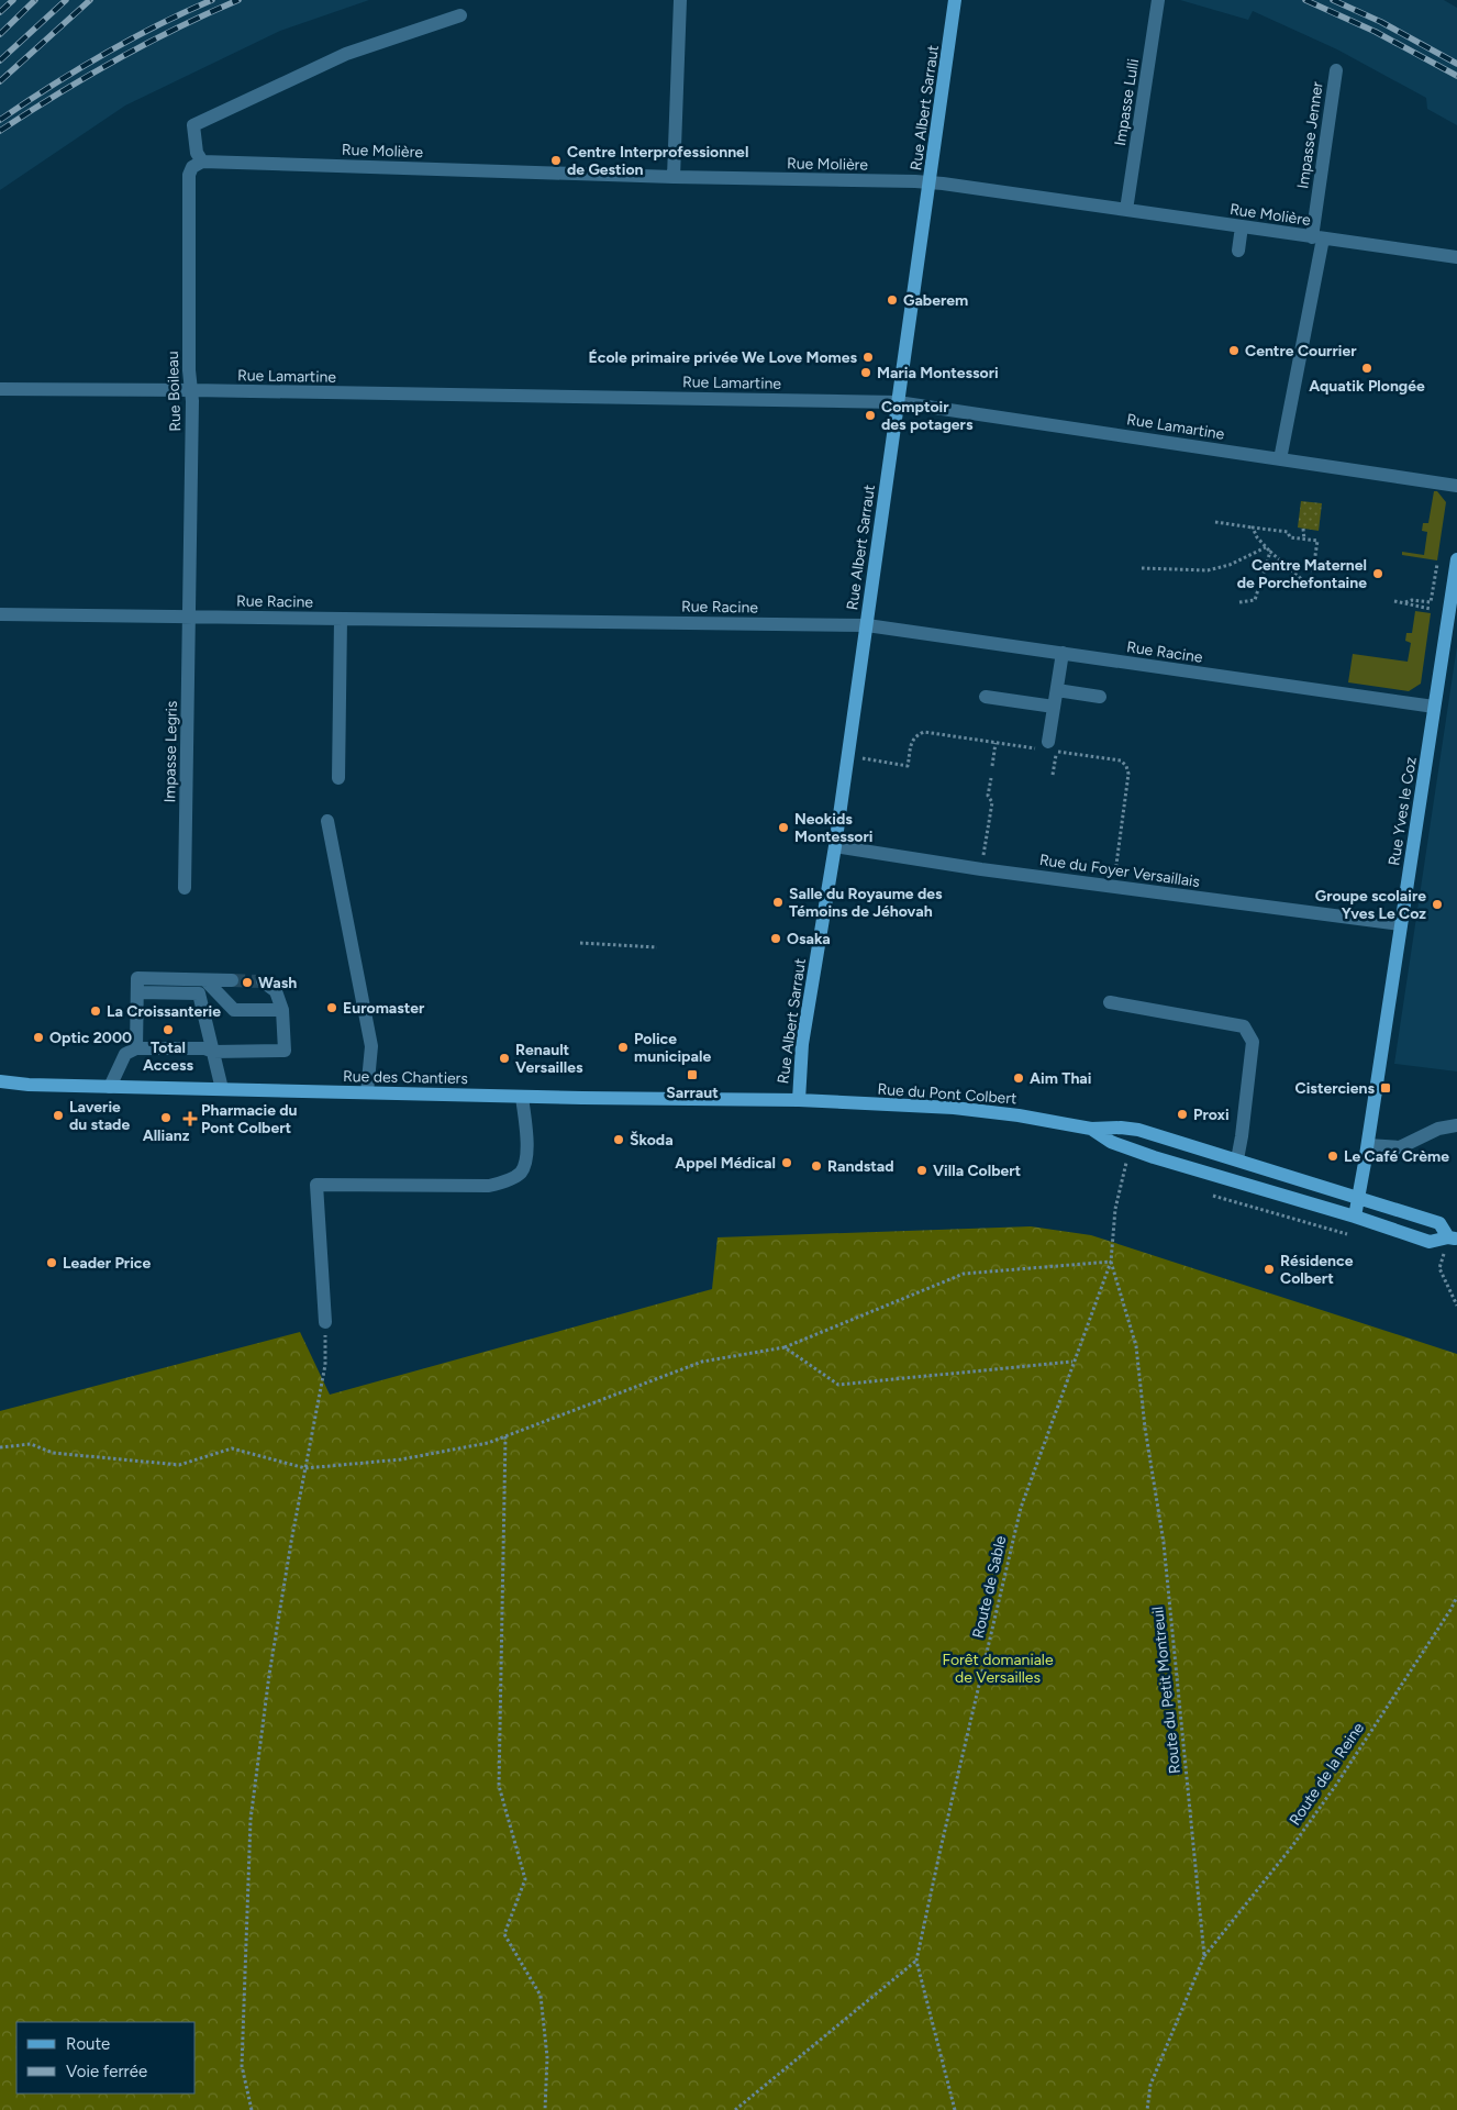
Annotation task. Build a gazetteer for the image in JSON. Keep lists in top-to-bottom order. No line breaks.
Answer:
{"streets":{"main road":["Rue Albert Sarraut","Rue Yves le Coz","Rue des Chantiers","Rue du Pont Colbert"],"street":["Impasse Lulli","Impasse Jenner","Rue Molière","Rue Lamartine","Rue Boileau","Rue Racine","Impasse Legris","Rue du Foyer Versaillais"],"path":["Route de Sable","Route du Petit Montreuil","Route de la Reine"]},"crossings":[["Impasse Lulli","Rue Molière"],["Rue Albert Sarraut","Rue Molière"],["Rue Albert Sarraut","Rue Lamartine"],["Rue Albert Sarraut","Rue Racine"],["Rue Albert Sarraut","Rue du Foyer Versaillais"],["Rue Albert Sarraut","Rue des Chantiers"],["Rue Albert Sarraut","Rue du Pont Colbert"],["Impasse Jenner","Rue Molière"],["Impasse Jenner","Rue Lamartine"],["Rue Molière","Rue Boileau"],["Rue Lamartine","Rue Boileau"],["Rue Boileau","Rue Racine"],["Rue Boileau","Impasse Legris"],["Rue Racine","Impasse Legris"],["Rue Racine","Rue Yves le Coz"],["Rue Yves le Coz","Rue du Foyer Versaillais"],["Rue Yves le Coz","Rue du Pont Colbert"],["Rue des Chantiers","Rue du Pont Colbert"],["Route de Sable","Route du Petit Montreuil"],["Route du Petit Montreuil","Route de la Reine"]],"parks":["Forêt domaniale de Versailles"],"places":{"other":["Centre Interprofessionnel de Gestion","Gaberem","Centre Courrier","École primaire privée We Love Momes","Aquatik Plongée","Maria Montessori","Comptoir des potagers","Centre Maternel de Porchefontaine","Neokids Montessori","Salle du Royaume des Témoins de Jéhovah","Groupe scolaire Yves Le Coz","Osaka","Wash","Euromaster","La Croissanterie","Total Access","Optic 2000","Police municipale","Renault Versailles","Aim Thai","Proxi","Laverie du stade","Allianz","Škoda","Le Café Crème","Appel Médical","Randstad","Villa Colbert","Leader Price","Résidence Colbert"],"transit":["Sarraut","Cisterciens"],"health":["Pharmacie du Pont Colbert"]},"legend":["Route","Voie ferrée"]}
